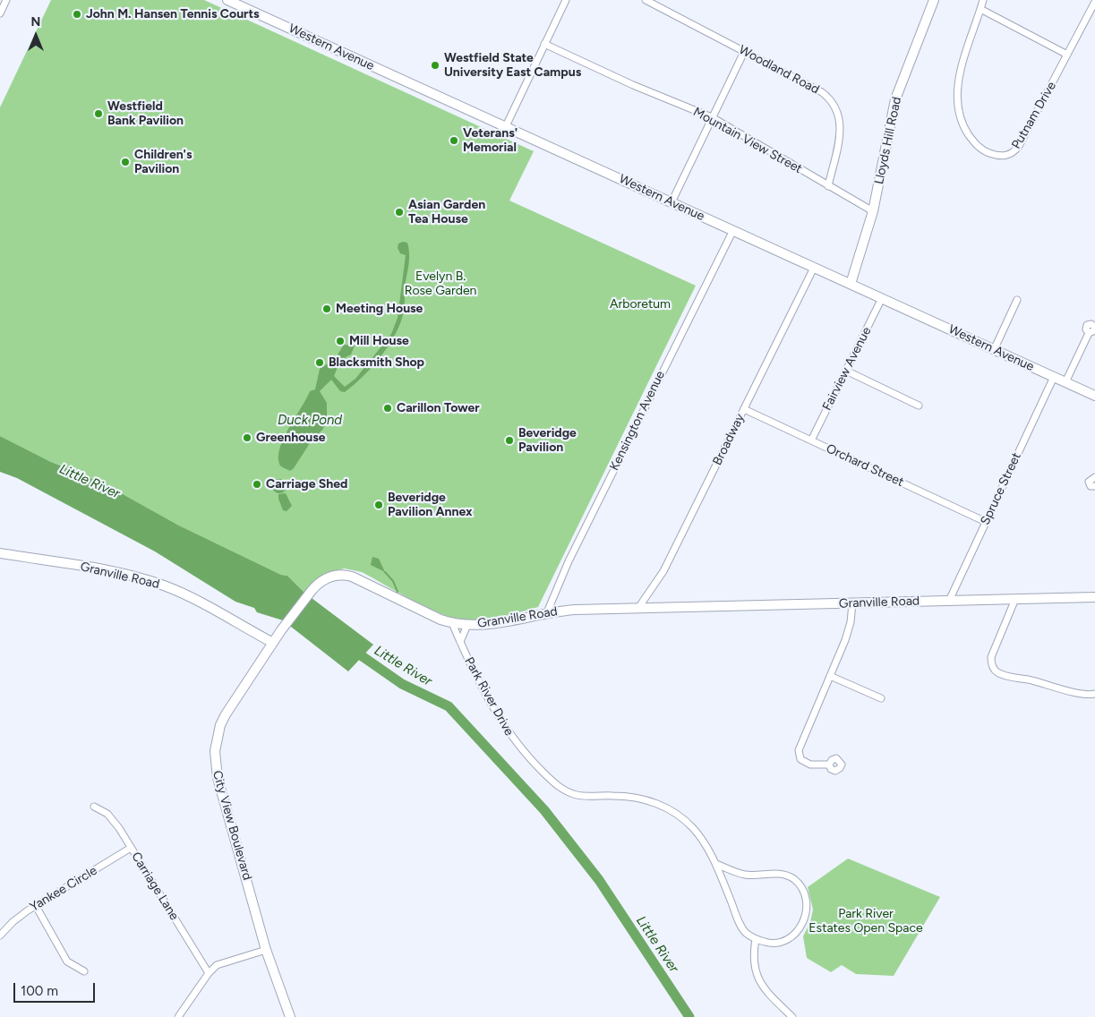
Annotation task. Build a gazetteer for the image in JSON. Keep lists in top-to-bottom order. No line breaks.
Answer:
{"streets":{"street":["Western Avenue","Woodland Road","Putnam Drive","Mountain View Street","Lloyds Hill Road","Fairview Avenue","Kensington Avenue","Broadway","Orchard Street","Spruce Street","Granville Road","Park River Drive","City View Boulevard","Carriage Lane","Yankee Circle"]},"crossings":[["Western Avenue","Lloyds Hill Road"],["Western Avenue","Fairview Avenue"],["Western Avenue","Kensington Avenue"],["Western Avenue","Broadway"],["Western Avenue","Spruce Street"],["Woodland Road","Mountain View Street"],["Mountain View Street","Lloyds Hill Road"],["Fairview Avenue","Orchard Street"],["Kensington Avenue","Granville Road"],["Broadway","Orchard Street"],["Broadway","Granville Road"],["Orchard Street","Spruce Street"],["Spruce Street","Granville Road"],["Granville Road","Park River Drive"],["Granville Road","City View Boulevard"],["Carriage Lane","Yankee Circle"]],"water":["Duck Pond","Little River"],"parks":["Evelyn B. Rose Garden","Arboretum","Park River Estates Open Space"],"places":["John M. Hansen Tennis Courts","Westfield State University East Campus","Westfield Bank Pavilion","Veterans' Memorial","Children's Pavilion","Asian Garden Tea House","Meeting House","Mill House","Blacksmith Shop","Carillon Tower","Greenhouse","Beveridge Pavilion","Carriage Shed","Beveridge Pavilion Annex"],"scale_bar":"100 m","north":"top"}
